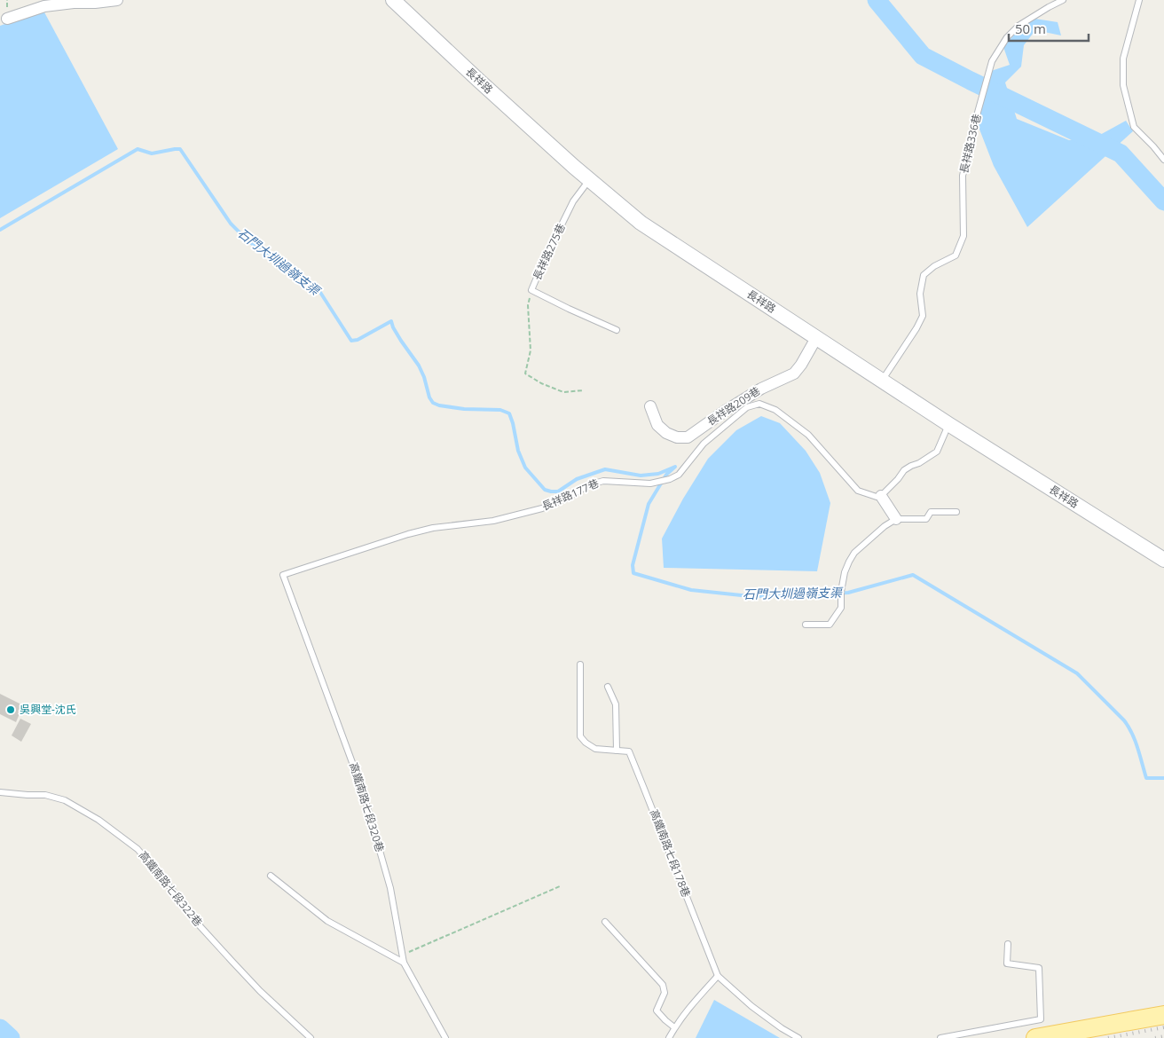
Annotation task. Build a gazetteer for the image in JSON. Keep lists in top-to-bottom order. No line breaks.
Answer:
{"streets":{"street":["長祥路","長祥路209巷"],"lane":["長祥路336巷","長祥路275巷","長祥路177巷","高鐵南路七段320巷","高鐵南路七段178巷","高鐵南路七段322巷"]},"crossings":[["長祥路","長祥路336巷"],["長祥路","長祥路275巷"],["長祥路","長祥路209巷"],["長祥路177巷","高鐵南路七段320巷"]],"water":["石門大圳過嶺支渠"],"places":["吳興堂-沈氏"],"scale_bar":"50 m"}
